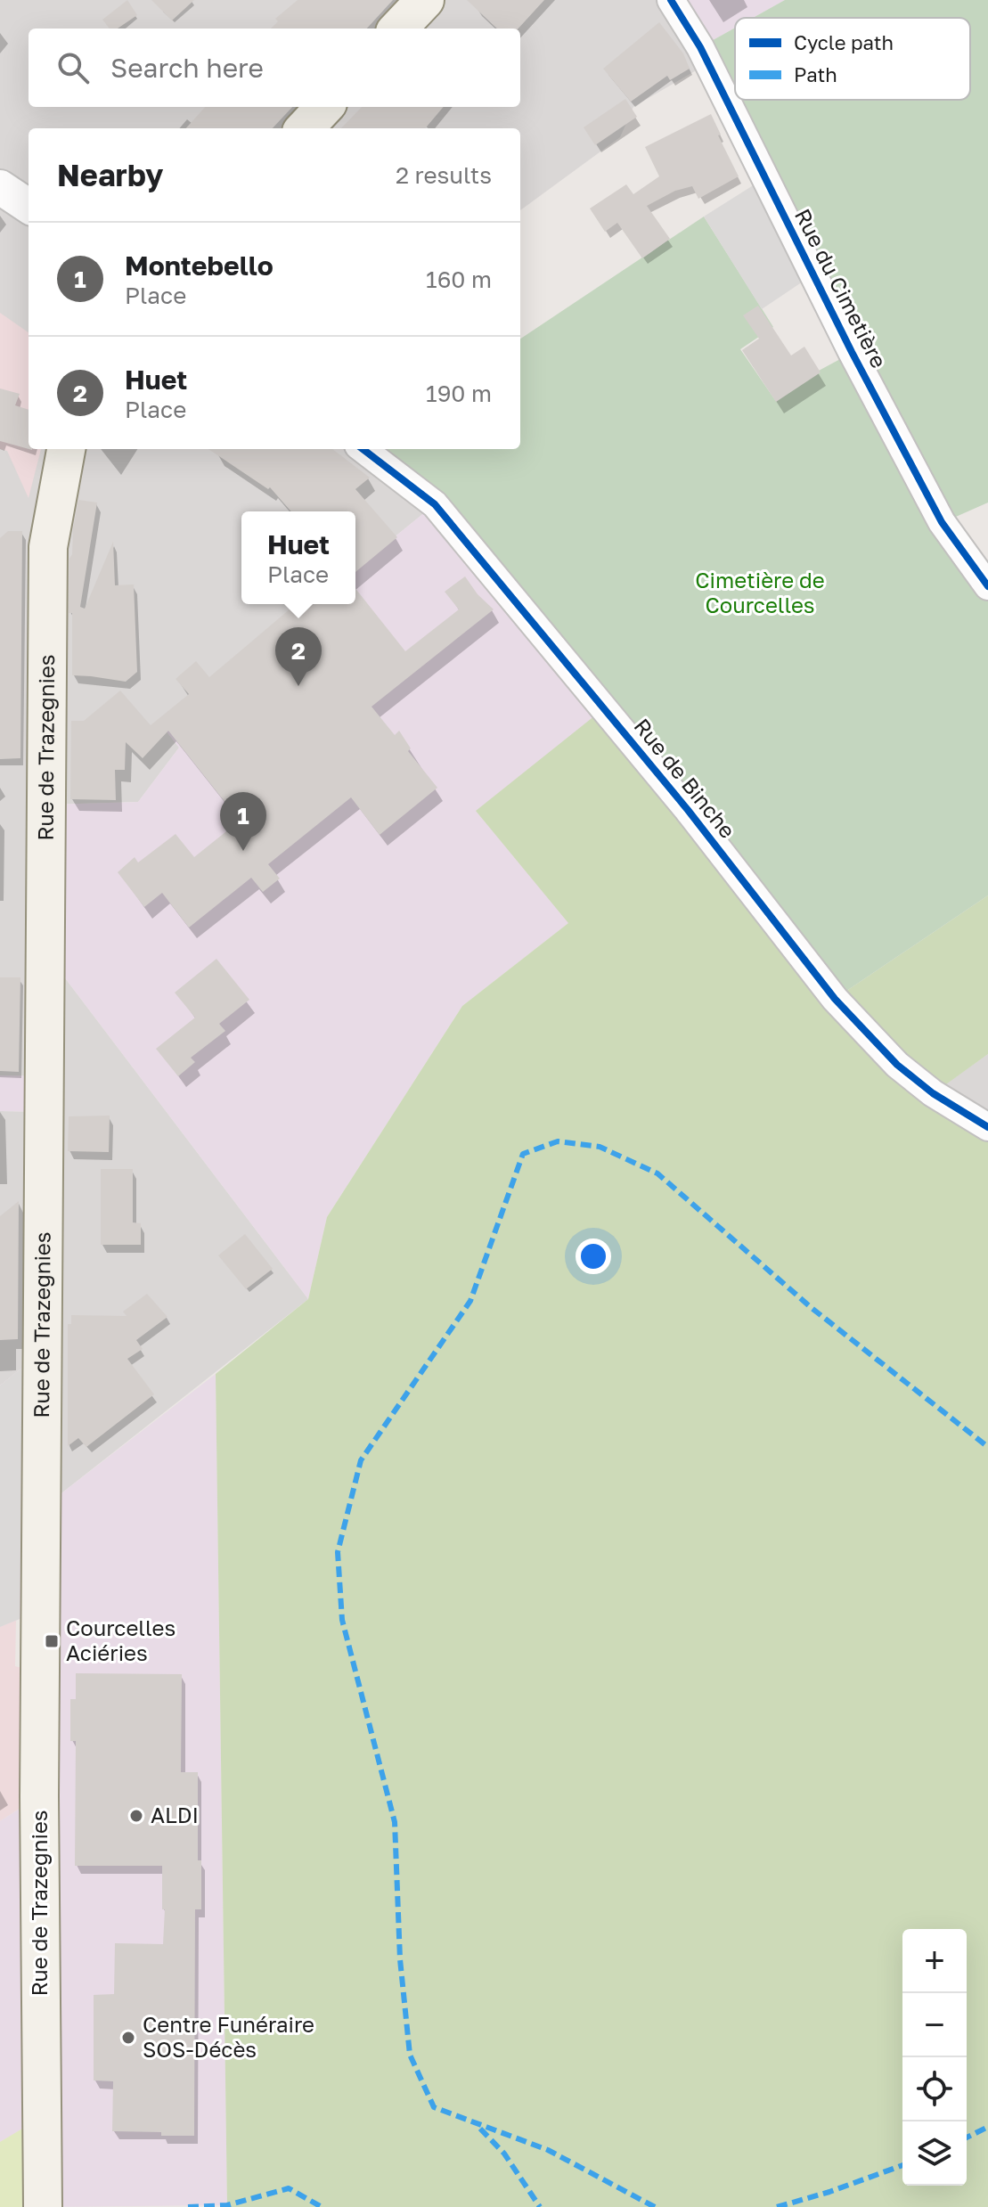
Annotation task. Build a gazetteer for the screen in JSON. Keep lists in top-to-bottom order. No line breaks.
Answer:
{"streets":{"main road":["Rue de Trazegnies"],"street":["Rue du Cimetière","Rue de Binche"]},"parks":["Cimetière de Courcelles"],"places":{"transit":["Courcelles Aciéries"],"other":["ALDI","Centre Funéraire SOS-Décès"]},"legend":["Cycle path","Path"],"page":{"search":"Search here","heading":["Nearby","2 results"],"list":[{"mark":"1","name":"Montebello","note":"Place","value":"160 m"},{"mark":"2","name":"Huet","note":"Place","value":"190 m"}],"popup":["Huet","Place"],"pins":["2","1"],"map_buttons":["+","−"]}}
